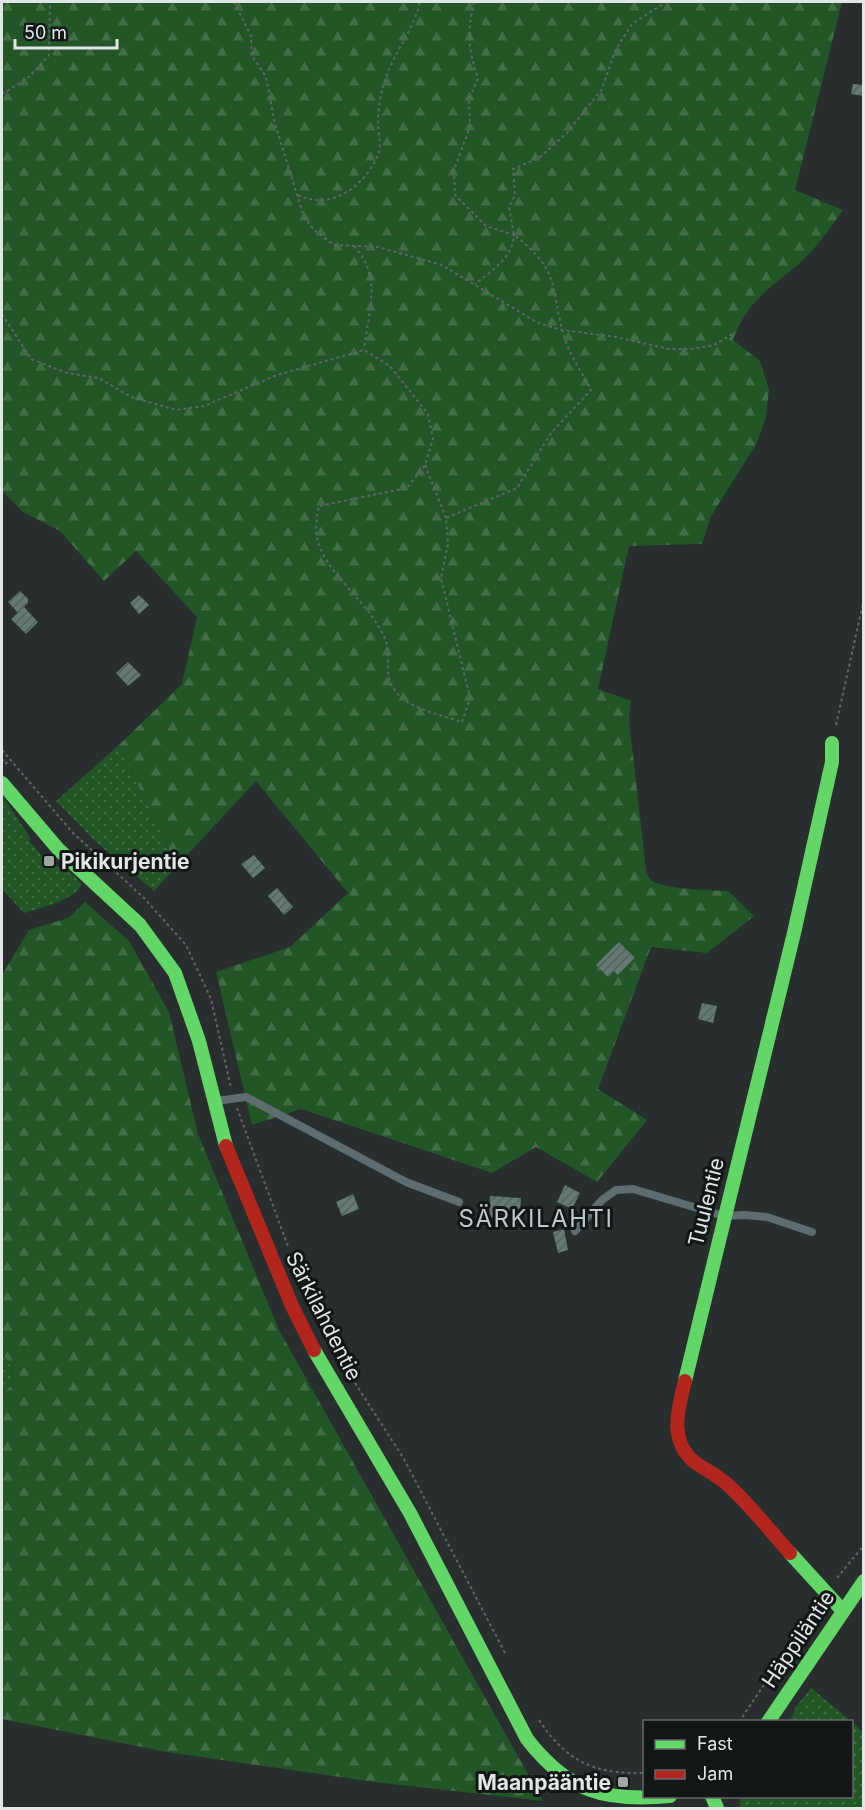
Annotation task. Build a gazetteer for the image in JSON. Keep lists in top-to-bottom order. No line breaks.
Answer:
{"streets":{"street":["Tuulentie","Särkilahdentie","Häppiläntie"]},"crossings":[["Tuulentie","Häppiläntie"]],"districts":["SÄRKILAHTI"],"places":{"transit":["Pikikurjentie","Maanpääntie"]},"legend":["Fast","Jam"],"scale_bar":"50 m"}
